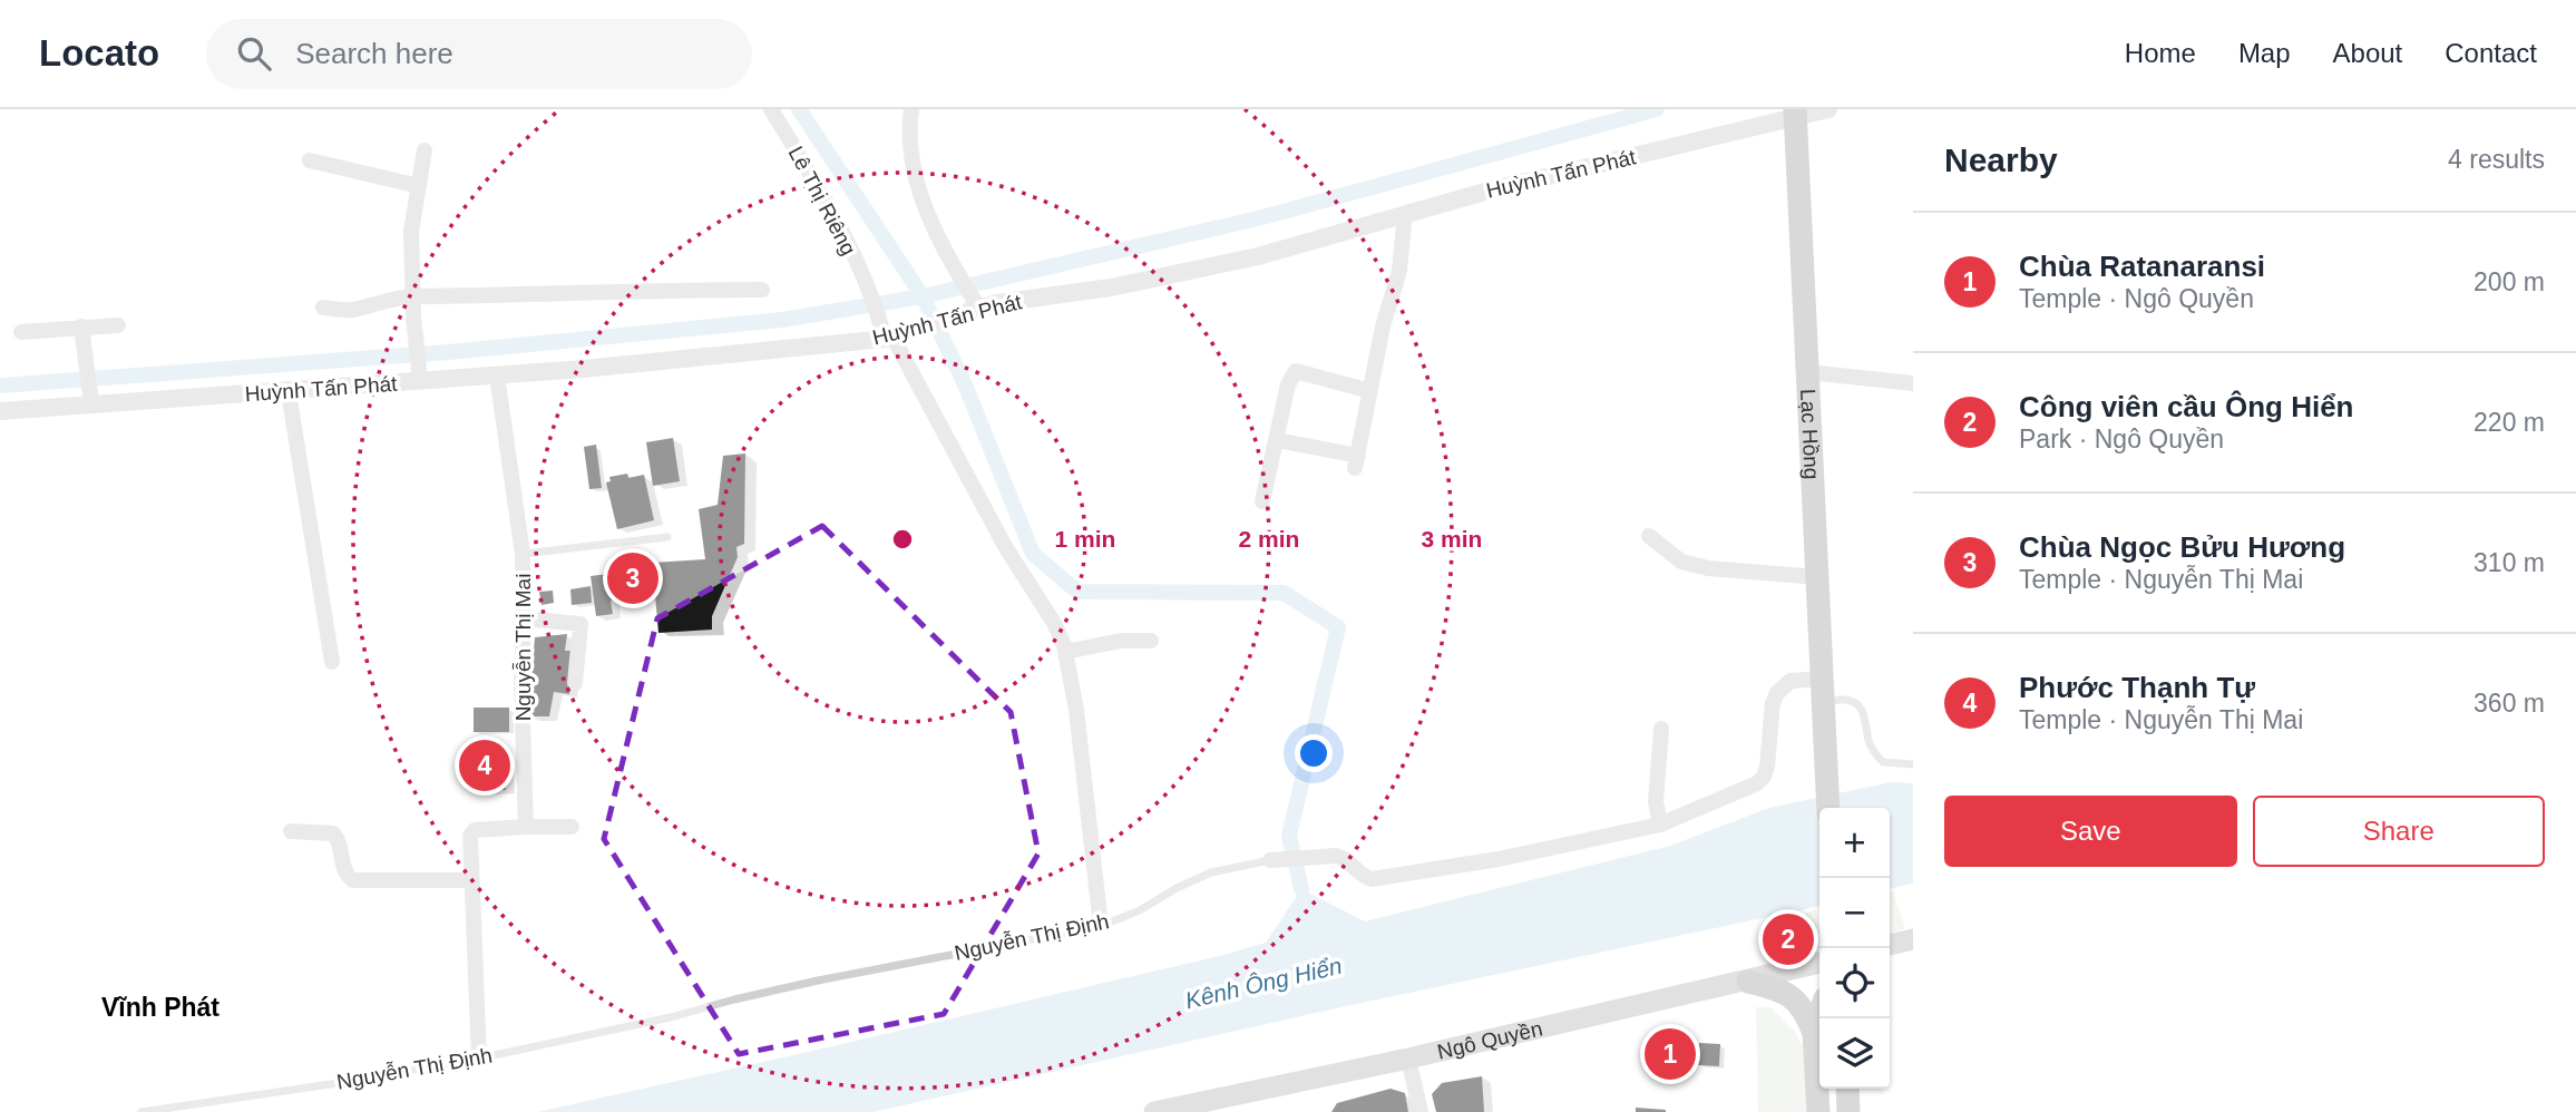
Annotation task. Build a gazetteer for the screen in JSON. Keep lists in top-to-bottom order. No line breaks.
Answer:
{"streets":{"main road":["Lạc Hồng","Ngô Quyền"],"street":["Huỳnh Tấn Phát","Lê Thị Riêng","Nguyễn Thị Mai","Nguyễn Thị Định"]},"crossings":[["Huỳnh Tấn Phát","Lê Thị Riêng"],["Huỳnh Tấn Phát","Lạc Hồng"],["Huỳnh Tấn Phát","Nguyễn Thị Mai"],["Lê Thị Riêng","Nguyễn Thị Định"],["Lạc Hồng","Nguyễn Thị Định"]],"districts":["Vĩnh Phát"],"water":["Kênh Ông Hiển"],"page":{"header":"Locato","search":"Search here","nav":["Home","Map","About","Contact"],"heading":["Nearby","4 results"],"list":[{"mark":"1","name":"Chùa Ratanaransi","note":"Temple · Ngô Quyền","value":"200 m"},{"mark":"2","name":"Công viên cầu Ông Hiển","note":"Park · Ngô Quyền","value":"220 m"},{"mark":"3","name":"Chùa Ngọc Bửu Hương","note":"Temple · Nguyễn Thị Mai","value":"310 m"},{"mark":"4","name":"Phước Thạnh Tự","note":"Temple · Nguyễn Thị Mai","value":"360 m"}],"pins":["3","4","2","1"],"buttons":["Save","Share"],"map_buttons":["+","−"]},"rings":["1 min","2 min","3 min"]}
